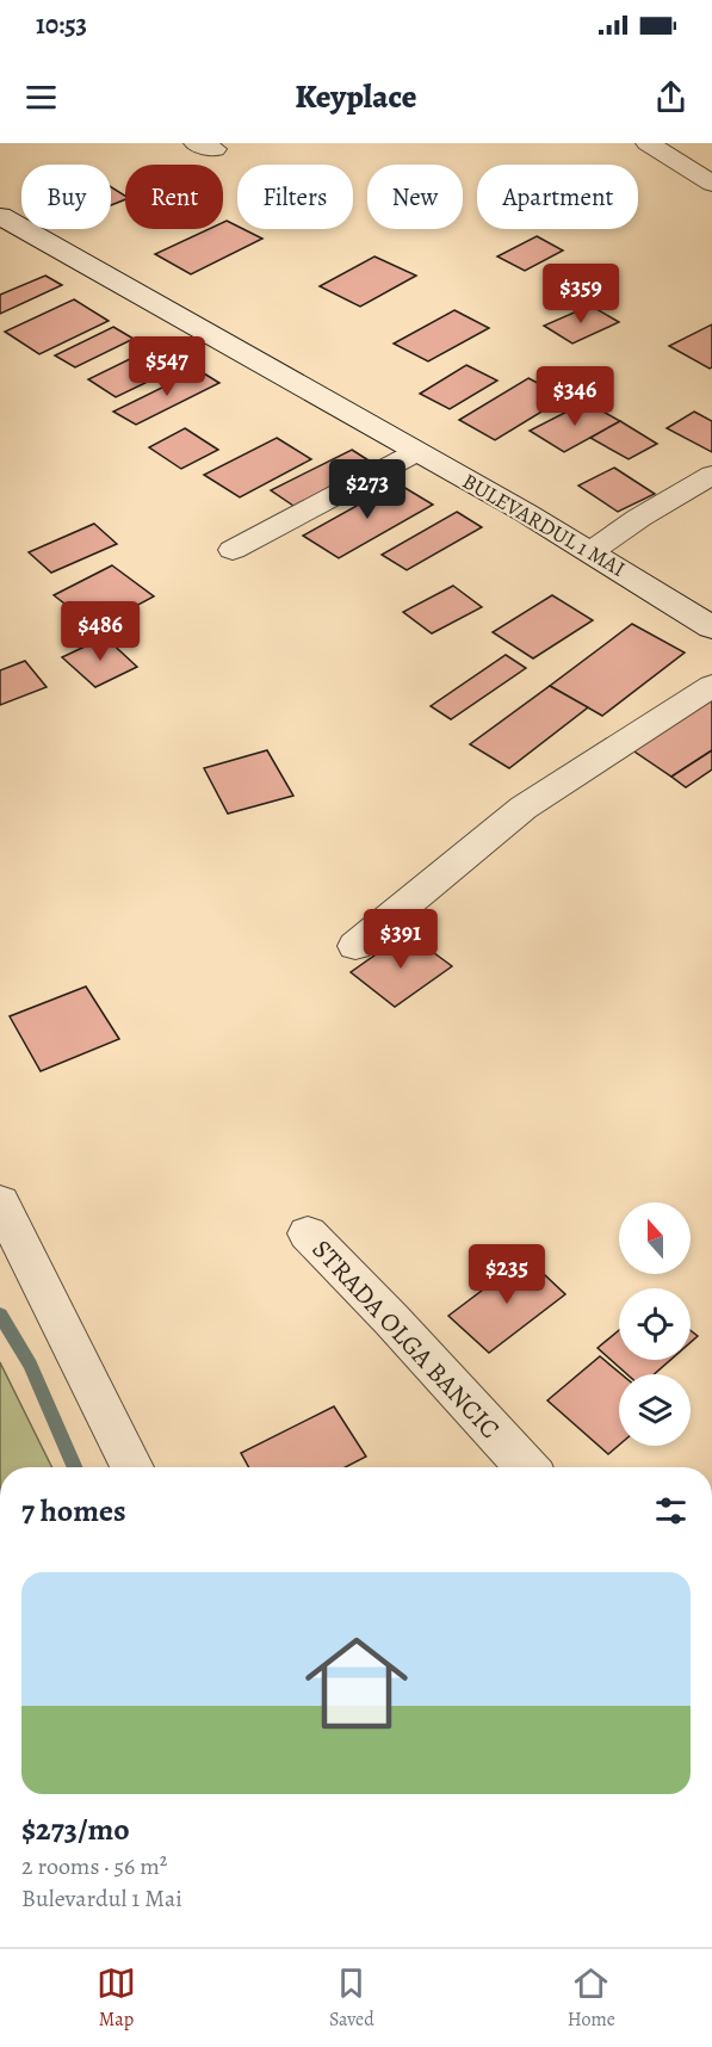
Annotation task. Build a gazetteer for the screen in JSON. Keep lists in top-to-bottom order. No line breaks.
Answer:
{"streets":{"main road":["BULEVARDUL 1 MAI"],"street":["STRADA OLGA BANCIC"]},"north":"top","page":{"status":"10:53","header":"Keyplace","chip":["Buy","Rent","Filters","New","Apartment"],"price":["$359","$547","$346","$273","$486","$391","$235"],"heading":"7 homes","list":[{"name":"$273/mo","note":"2 rooms · 56 m² · Bulevardul 1 Mai"}],"tabs":["Map","Saved","Home"]}}
